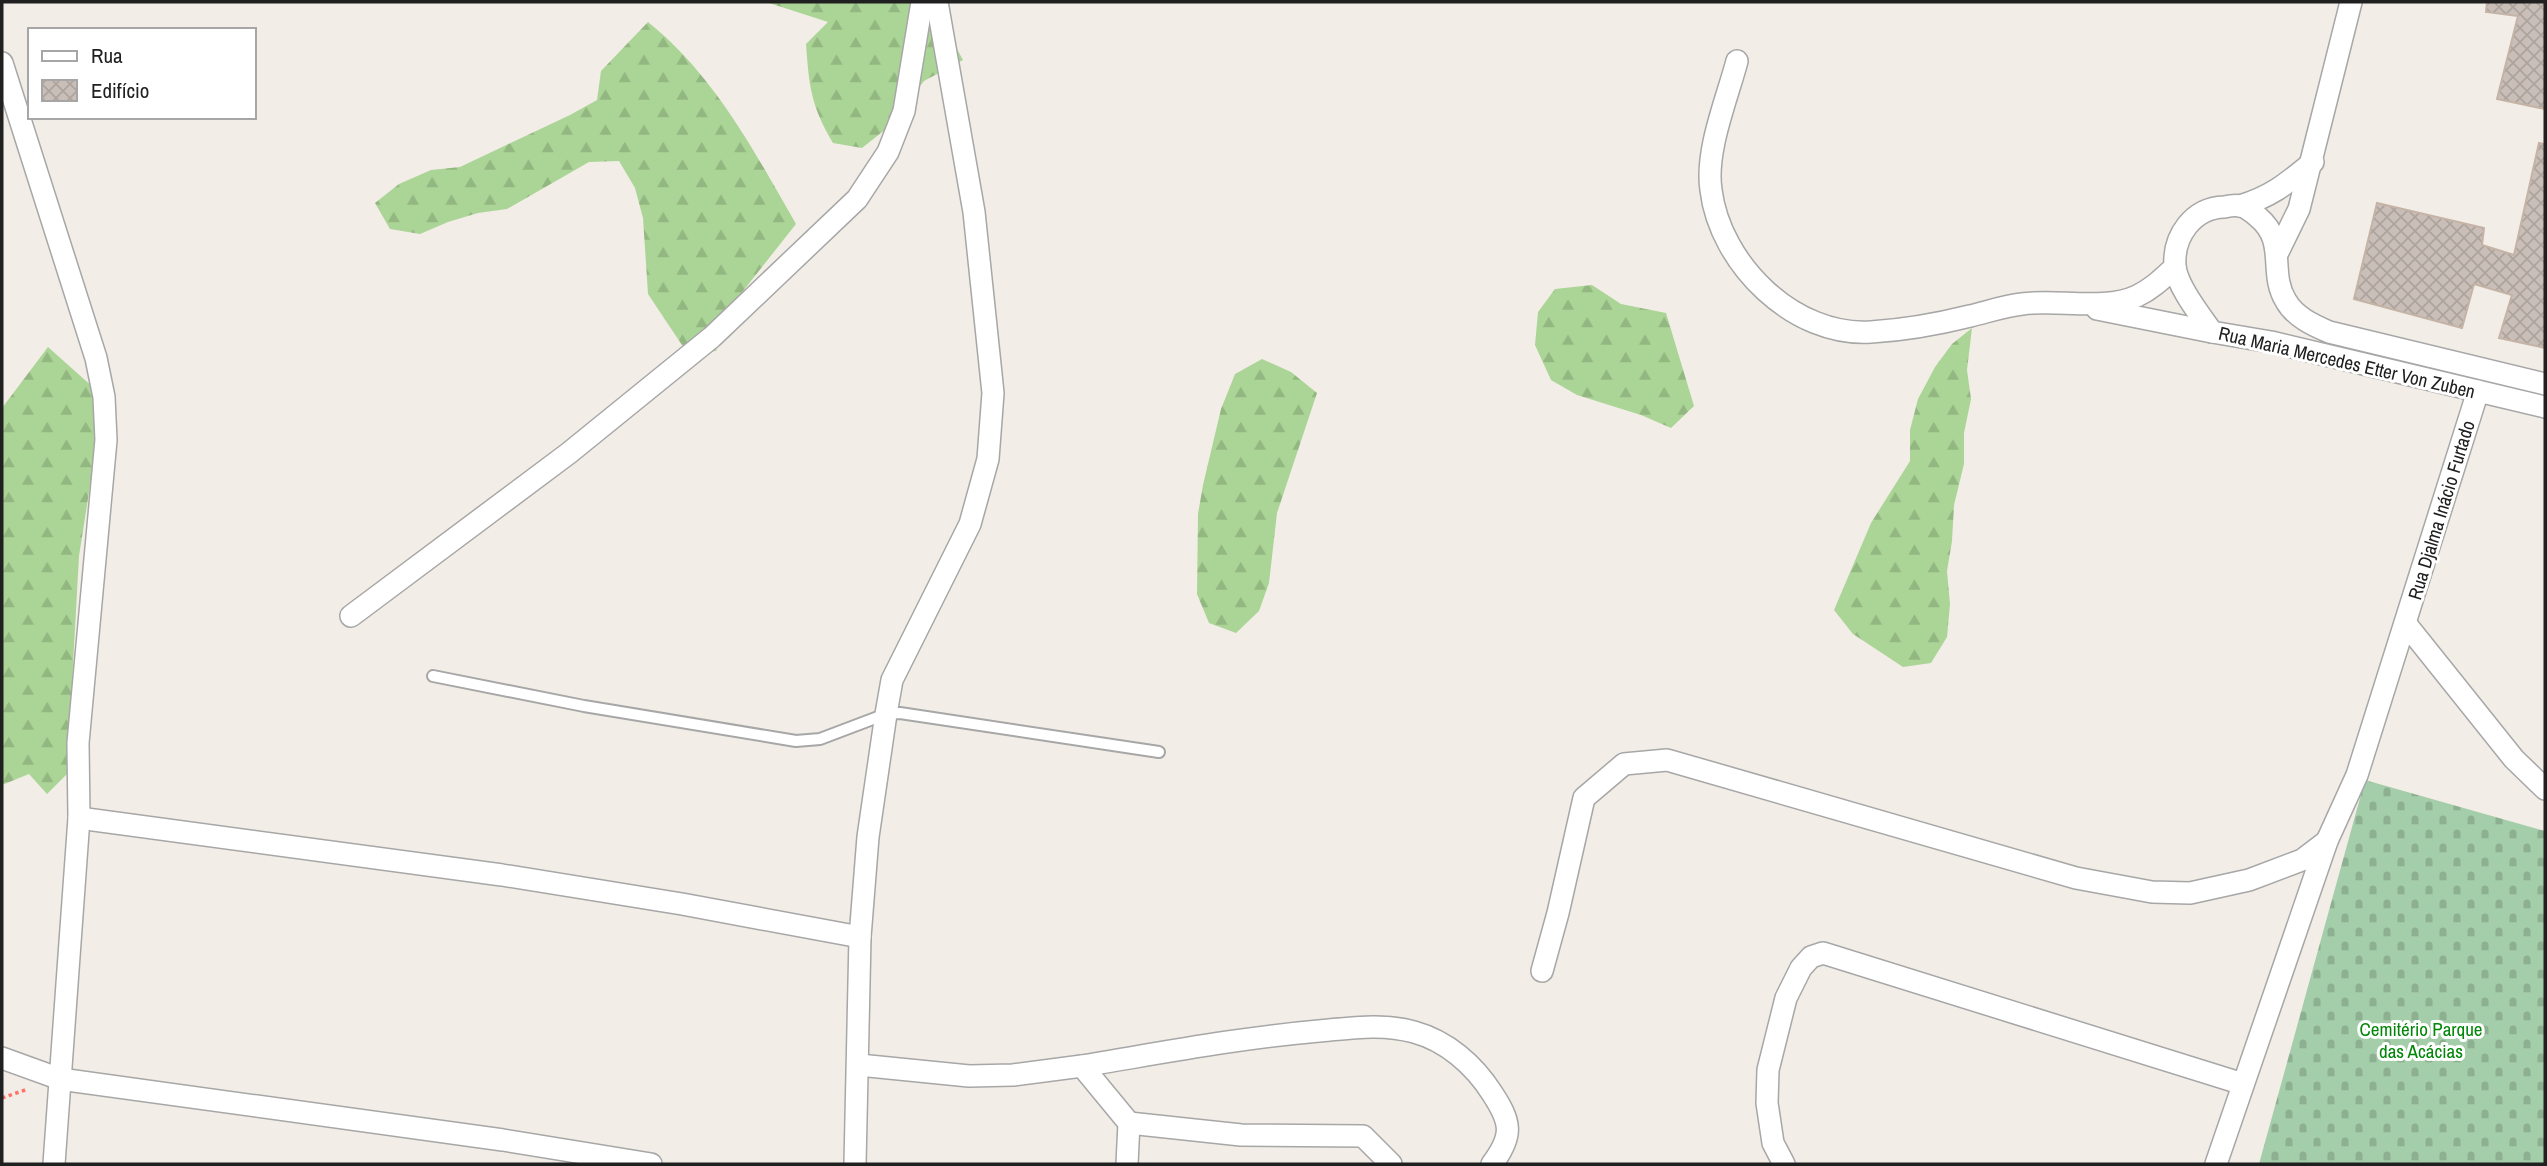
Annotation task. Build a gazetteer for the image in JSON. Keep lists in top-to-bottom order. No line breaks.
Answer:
{"streets":{"street":["Rua Maria Mercedes Etter Von Zuben","Rua Djalma Inácio Furtado"]},"crossings":[["Rua Maria Mercedes Etter Von Zuben","Rua Djalma Inácio Furtado"]],"parks":["Cemitério Parque das Acácias"],"legend":["Rua","Edifício"]}
